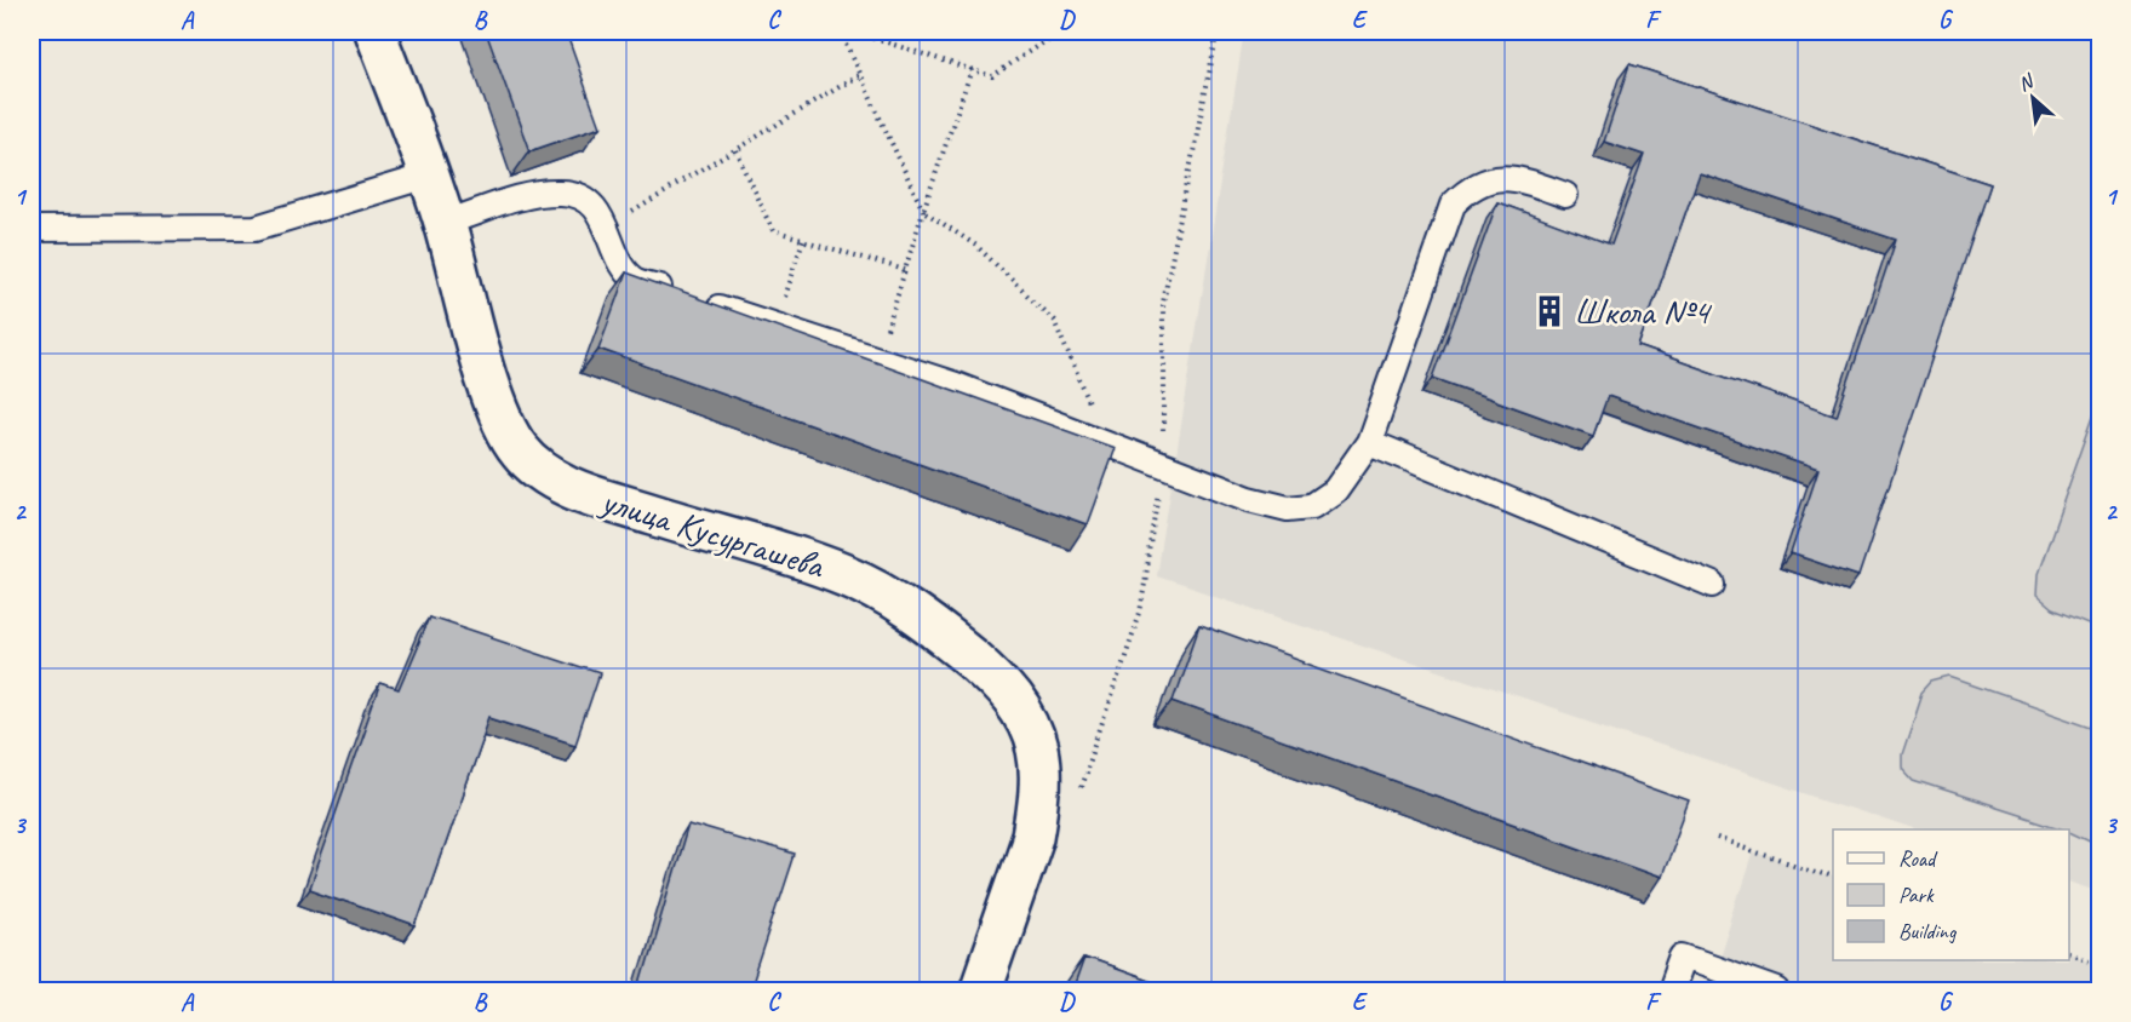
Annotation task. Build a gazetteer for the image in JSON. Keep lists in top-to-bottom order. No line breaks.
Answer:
{"streets":{"street":["улица Кусургашева"]},"places":{"building":["Школа №4"]},"legend":["Road","Park","Building"],"north":"top left","grid":{"columns":["A","B","C","D","E","F","G"],"rows":["1","2","3"]}}
